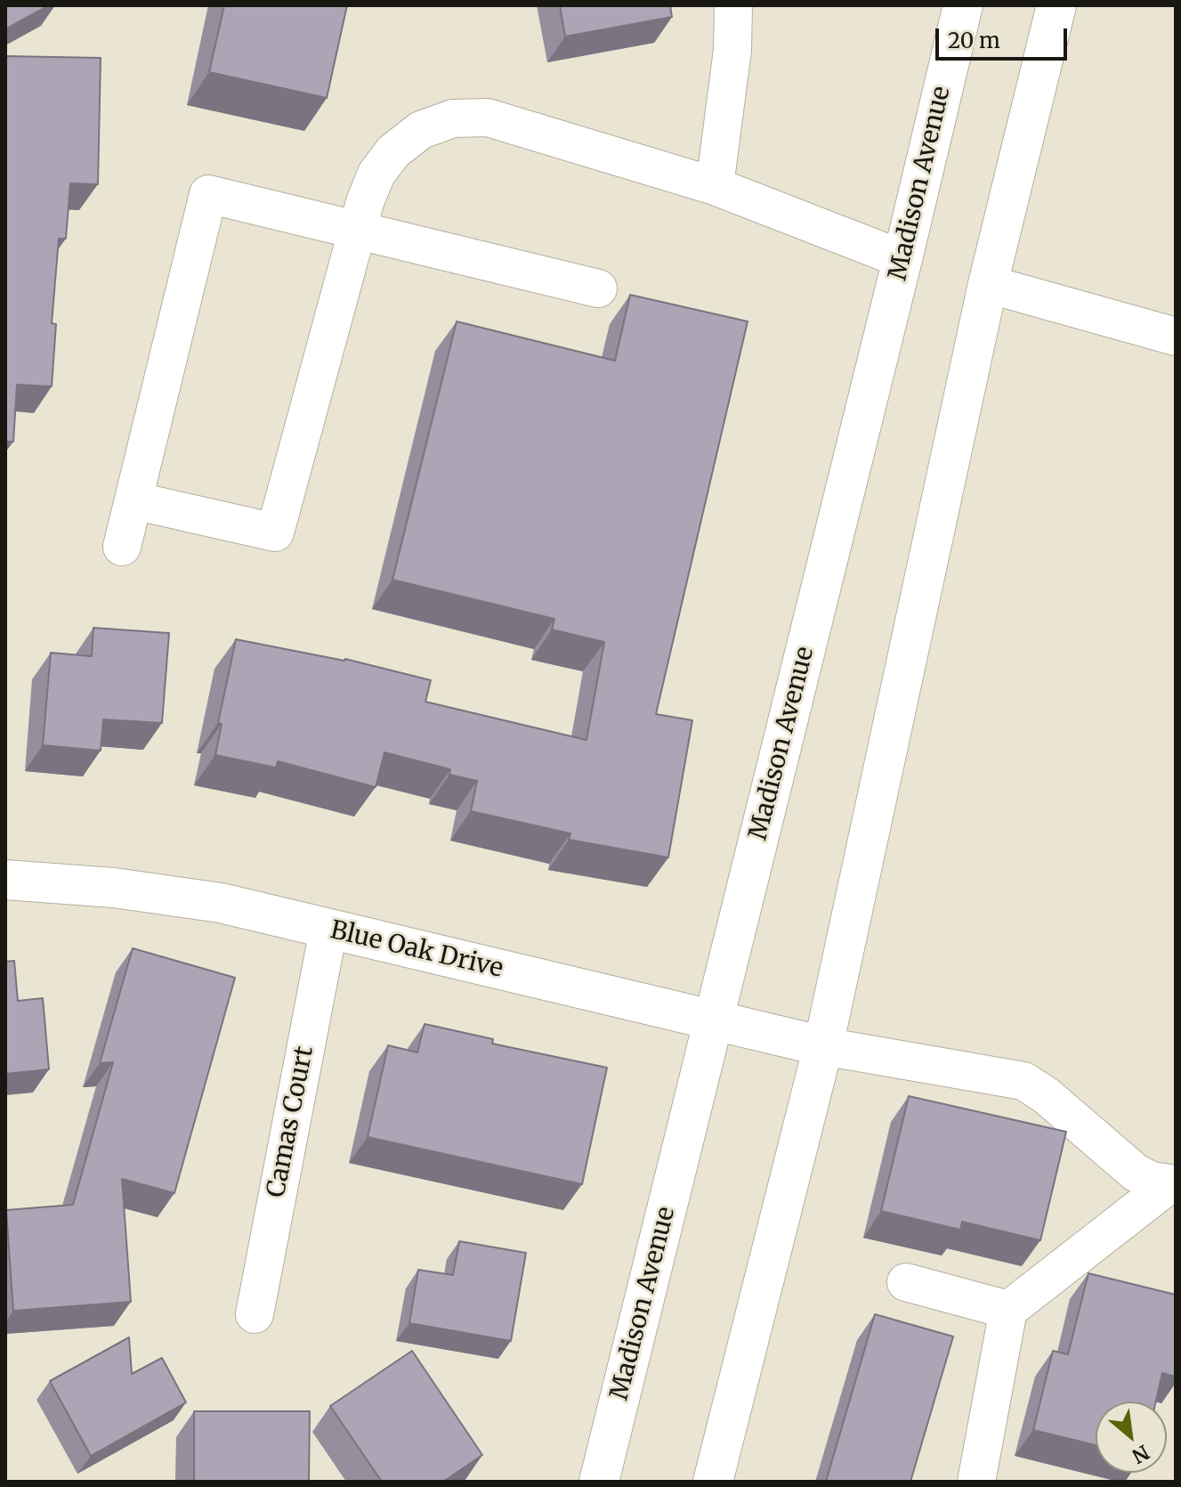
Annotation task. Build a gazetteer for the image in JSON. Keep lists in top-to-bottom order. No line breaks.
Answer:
{"streets":{"main road":["Madison Avenue","Blue Oak Drive"],"street":["Camas Court"]},"crossings":[["Madison Avenue","Blue Oak Drive"],["Blue Oak Drive","Camas Court"]],"scale_bar":"20 m","north":"bottom right"}
